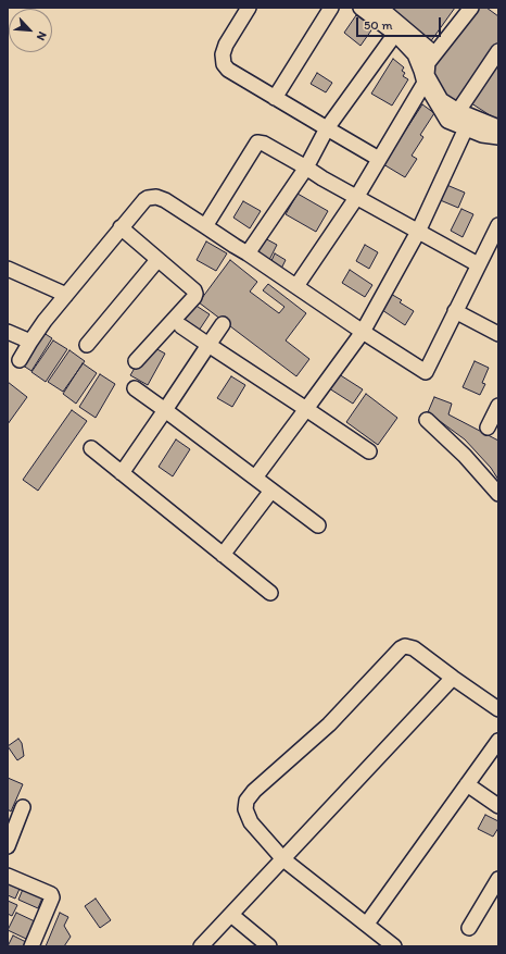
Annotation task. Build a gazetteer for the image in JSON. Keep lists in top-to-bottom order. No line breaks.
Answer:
{"scale_bar":"50 m","north":"bottom right"}
